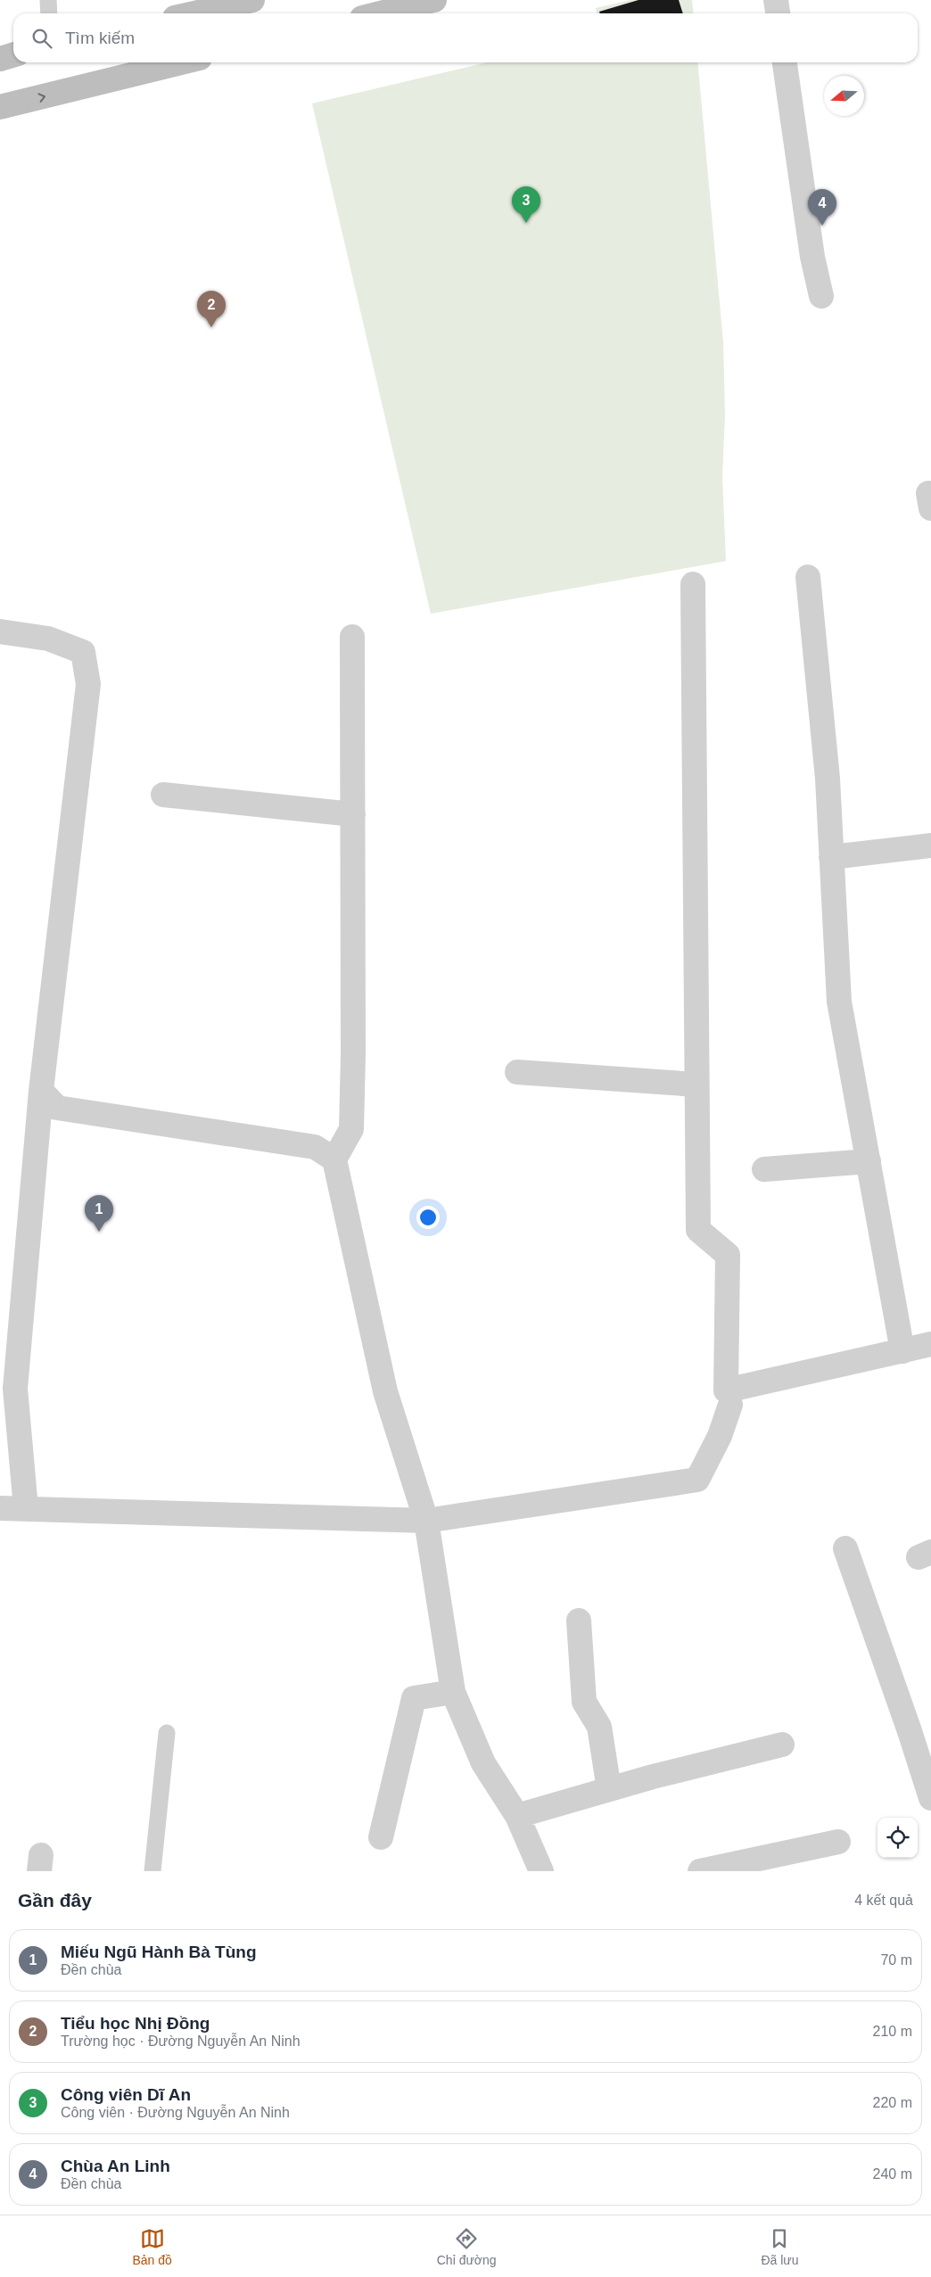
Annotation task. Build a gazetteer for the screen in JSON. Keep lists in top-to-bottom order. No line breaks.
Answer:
{"north":"left","page":{"search":"Tìm kiếm","pins":["3","4","2","1"],"heading":["Gần đây","4 kết quả"],"list":[{"mark":"1","name":"Miếu Ngũ Hành Bà Tùng","note":"Đền chùa","value":"70 m"},{"mark":"2","name":"Tiểu học Nhị Đồng","note":"Trường học · Đường Nguyễn An Ninh","value":"210 m"},{"mark":"3","name":"Công viên Dĩ An","note":"Công viên · Đường Nguyễn An Ninh","value":"220 m"},{"mark":"4","name":"Chùa An Linh","note":"Đền chùa","value":"240 m"}],"nav":["Bản đồ","Chỉ đường","Đã lưu"]}}
